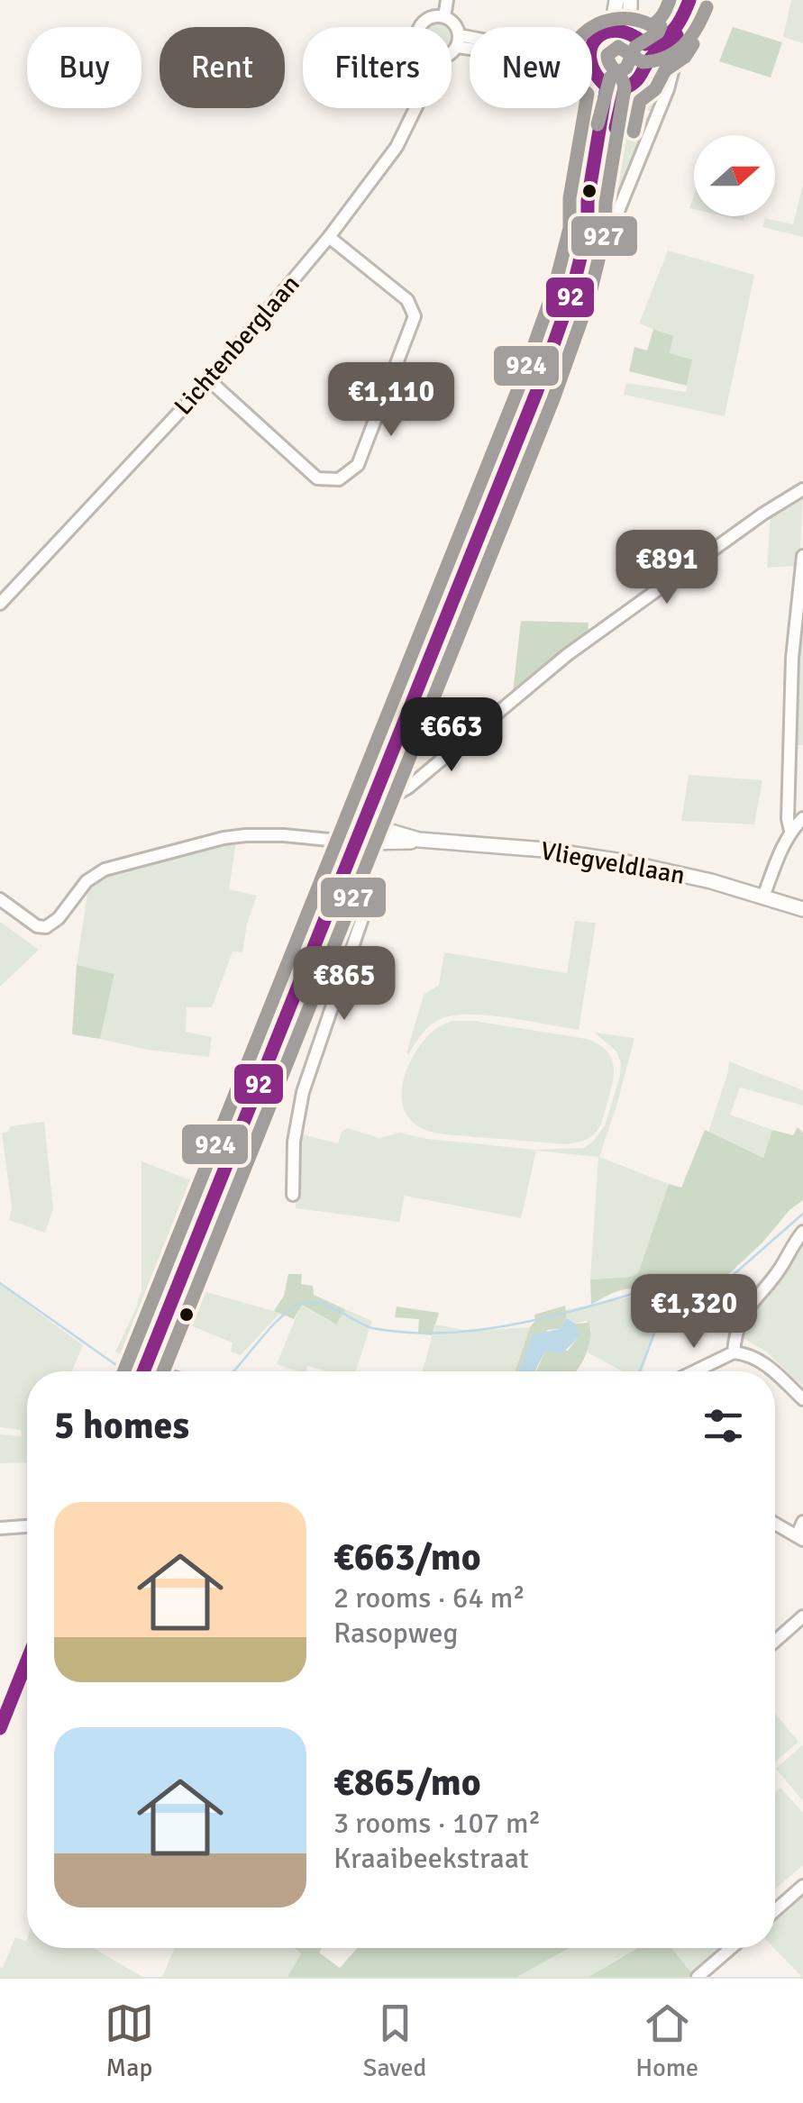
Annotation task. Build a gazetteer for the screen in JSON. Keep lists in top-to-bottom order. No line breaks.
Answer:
{"streets":{"main road":["Vliegveldlaan"],"street":["Lichtenberglaan"]},"lines":["transit line 92","transit line 924","transit line 927"],"north":"right","page":{"chip":["Buy","Rent","Filters","New"],"price":["€1,110","€891","€663","€865","€1,320"],"heading":"5 homes","list":[{"name":"€663/mo","note":"2 rooms · 64 m² · Rasopweg"},{"name":"€865/mo","note":"3 rooms · 107 m² · Kraaibeekstraat"}],"tabs":["Map","Saved","Home"]}}
